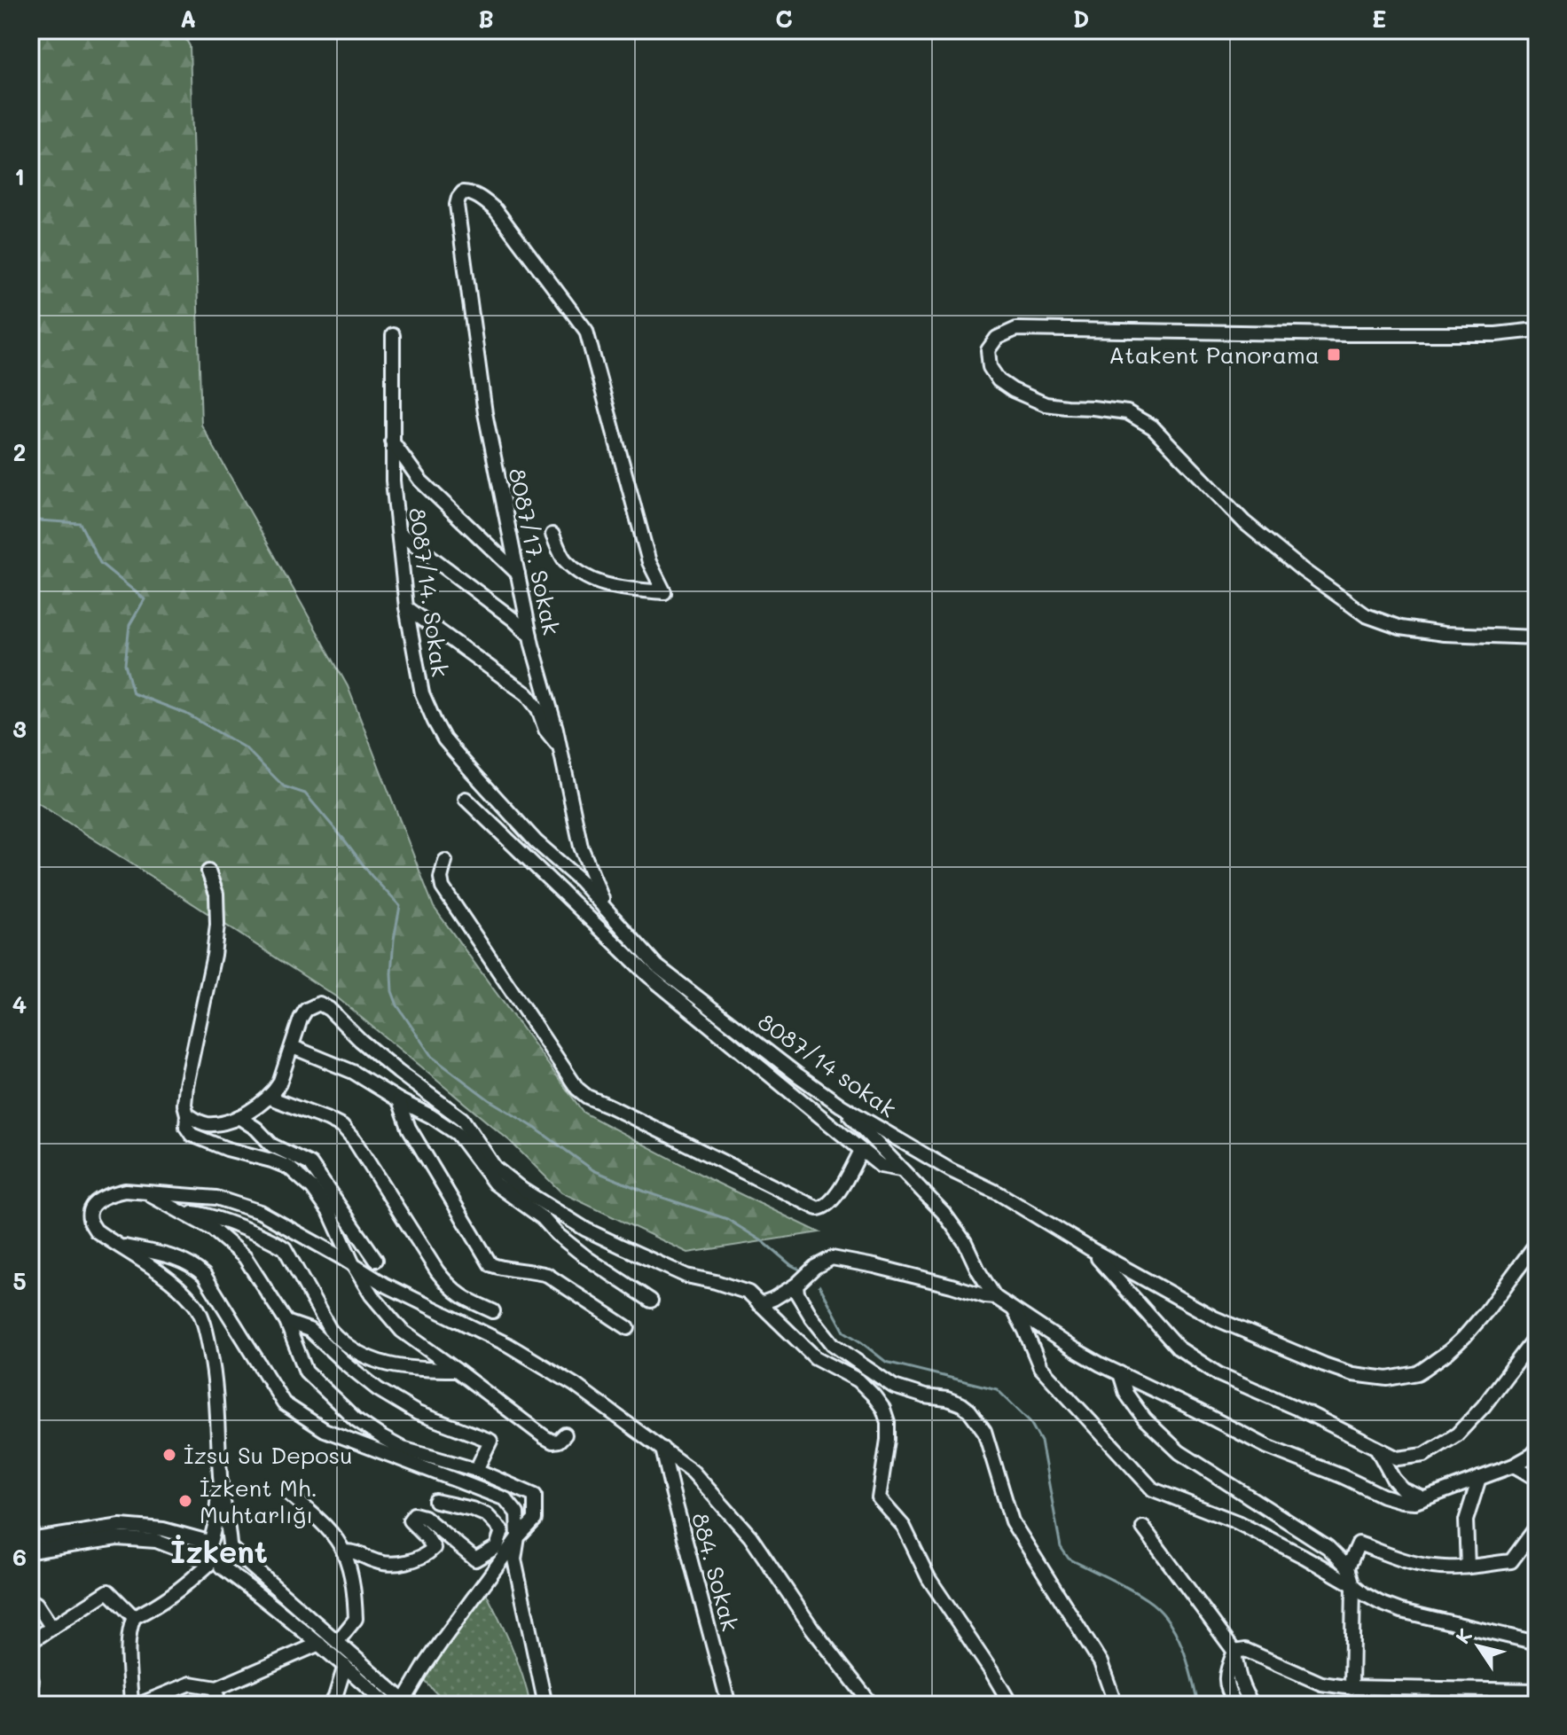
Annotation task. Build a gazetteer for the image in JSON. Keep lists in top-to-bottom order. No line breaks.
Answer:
{"streets":{"street":["8087/17. Sokak","8087/14. Sokak","8087/14 sokak","884. Sokak"]},"crossings":[["8087/17. Sokak","8087/14. Sokak"],["8087/17. Sokak","8087/14 sokak"],["8087/14. Sokak","8087/14 sokak"]],"districts":["İzkent"],"places":{"transit":["Atakent Panorama"],"other":["İzsu Su Deposu","İzkent Mh. Muhtarlığı"]},"north":"top left","grid":{"columns":["A","B","C","D","E"],"rows":["1","2","3","4","5","6"]}}
